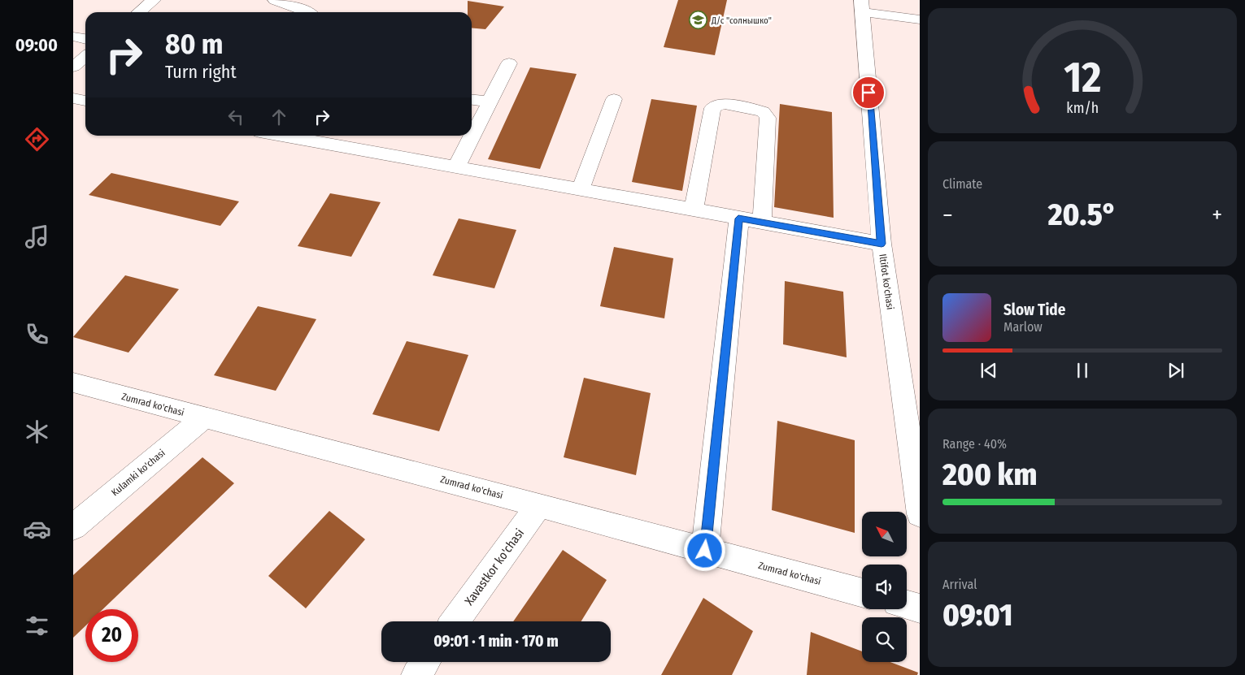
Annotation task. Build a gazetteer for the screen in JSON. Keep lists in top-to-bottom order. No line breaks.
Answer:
{"streets":{"street":["Iltifot ko'chasi","Zumrad ko'chasi","Kulamki ko'chasi","Xavastkor ko'chasi"]},"crossings":[["Zumrad ko'chasi","Kulamki ko'chasi"],["Zumrad ko'chasi","Xavastkor ko'chasi"]],"places":{"school or university":["Д/с \"солнышко\""]},"north":"top left","page":{"tabs":"09:00","turn":["80 m","Turn right"],"tile":["Climate",["Range · 40%","200 km"],["Arrival","09:01"]],"heat":["−","20.5°","+"],"song":["Slow Tide","Marlow"],"limit":"20","trip":"09:01 · 1 min · 170 m","gauge":["12","km/h"]}}
